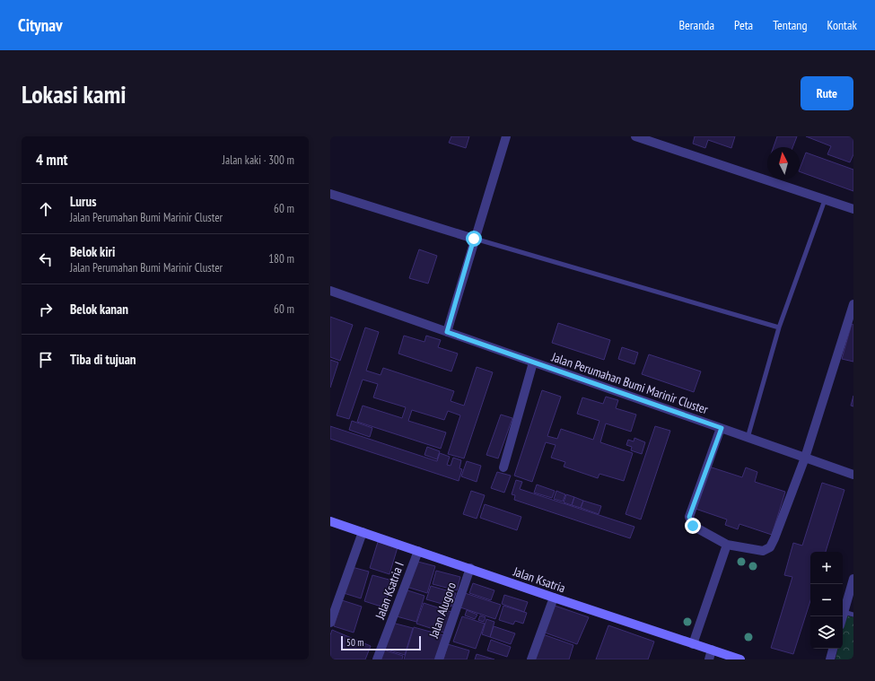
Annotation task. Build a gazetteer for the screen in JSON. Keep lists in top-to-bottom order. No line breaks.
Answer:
{"streets":{"street":["Jalan Perumahan Bumi Marinir Cluster","Jalan Ksatria","Jalan Ksatria I","Jalan Alugoro"]},"crossings":[["Jalan Ksatria","Jalan Ksatria I"],["Jalan Ksatria","Jalan Alugoro"]],"scale_bar":"50 m","north":"top","page":{"header":"Citynav","nav":["Beranda","Peta","Tentang","Kontak"],"buttons":"Rute","title":"Lokasi kami","heading":["4 mnt","Jalan kaki · 300 m"],"list":[["Lurus","Jalan Perumahan Bumi Marinir Cluster","60 m"],["Belok kiri","Jalan Perumahan Bumi Marinir Cluster","180 m"],["Belok kanan","60 m"],"Tiba di tujuan"],"map_buttons":["+","−"],"scale":"50 m"}}
